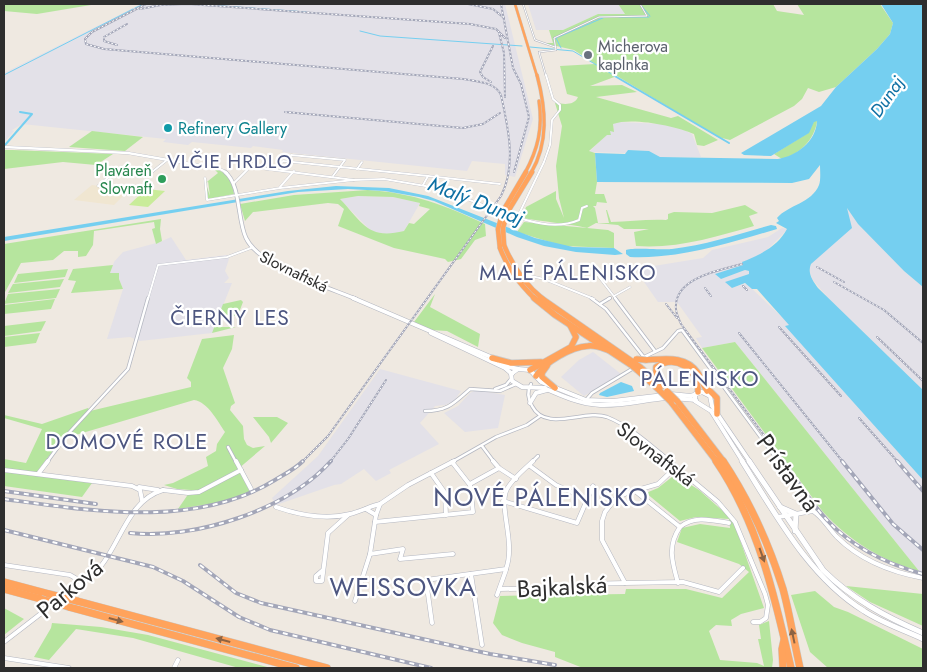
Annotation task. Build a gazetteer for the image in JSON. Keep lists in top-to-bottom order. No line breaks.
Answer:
{"streets":{"main road":["Slovnaftská"],"street":["Prístavná","Bajkalská","Parková"]},"crossings":[["Slovnaftská","Bajkalská"]],"districts":["VLČIE HRDLO","MALÉ PÁLENISKO","ČIERNY LES","PÁLENISKO","DOMOVÉ ROLE","NOVÉ PÁLENISKO","WEISSOVKA"],"water":["Dunaj","Malý Dunaj"],"places":["Micherova kaplnka","Refinery Gallery","Plaváreň Slovnaft"]}
